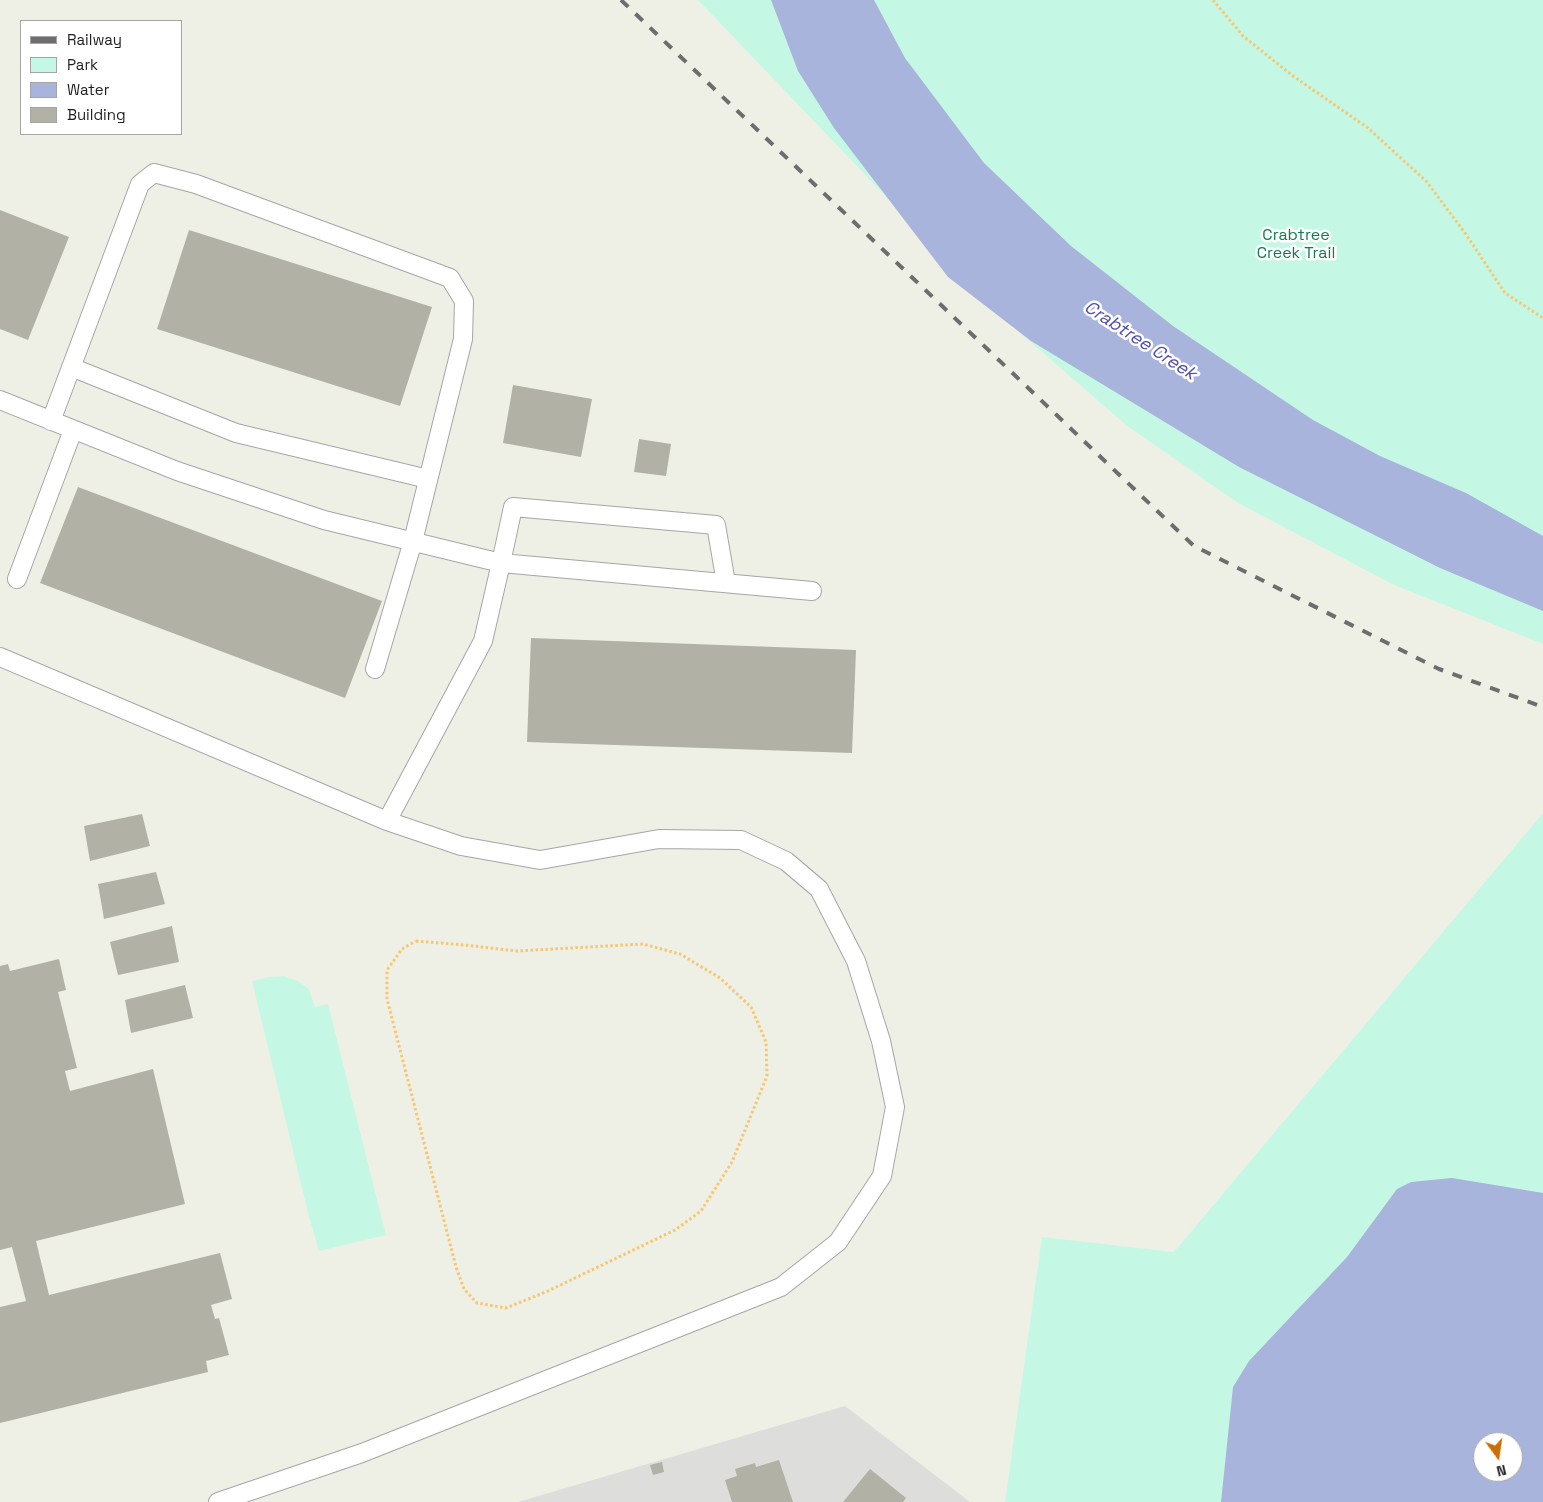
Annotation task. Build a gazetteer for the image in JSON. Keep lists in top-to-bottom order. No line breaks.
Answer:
{"water":["Crabtree Creek"],"parks":["Crabtree Creek Trail"],"legend":["Railway","Park","Water","Building"],"north":"bottom"}
